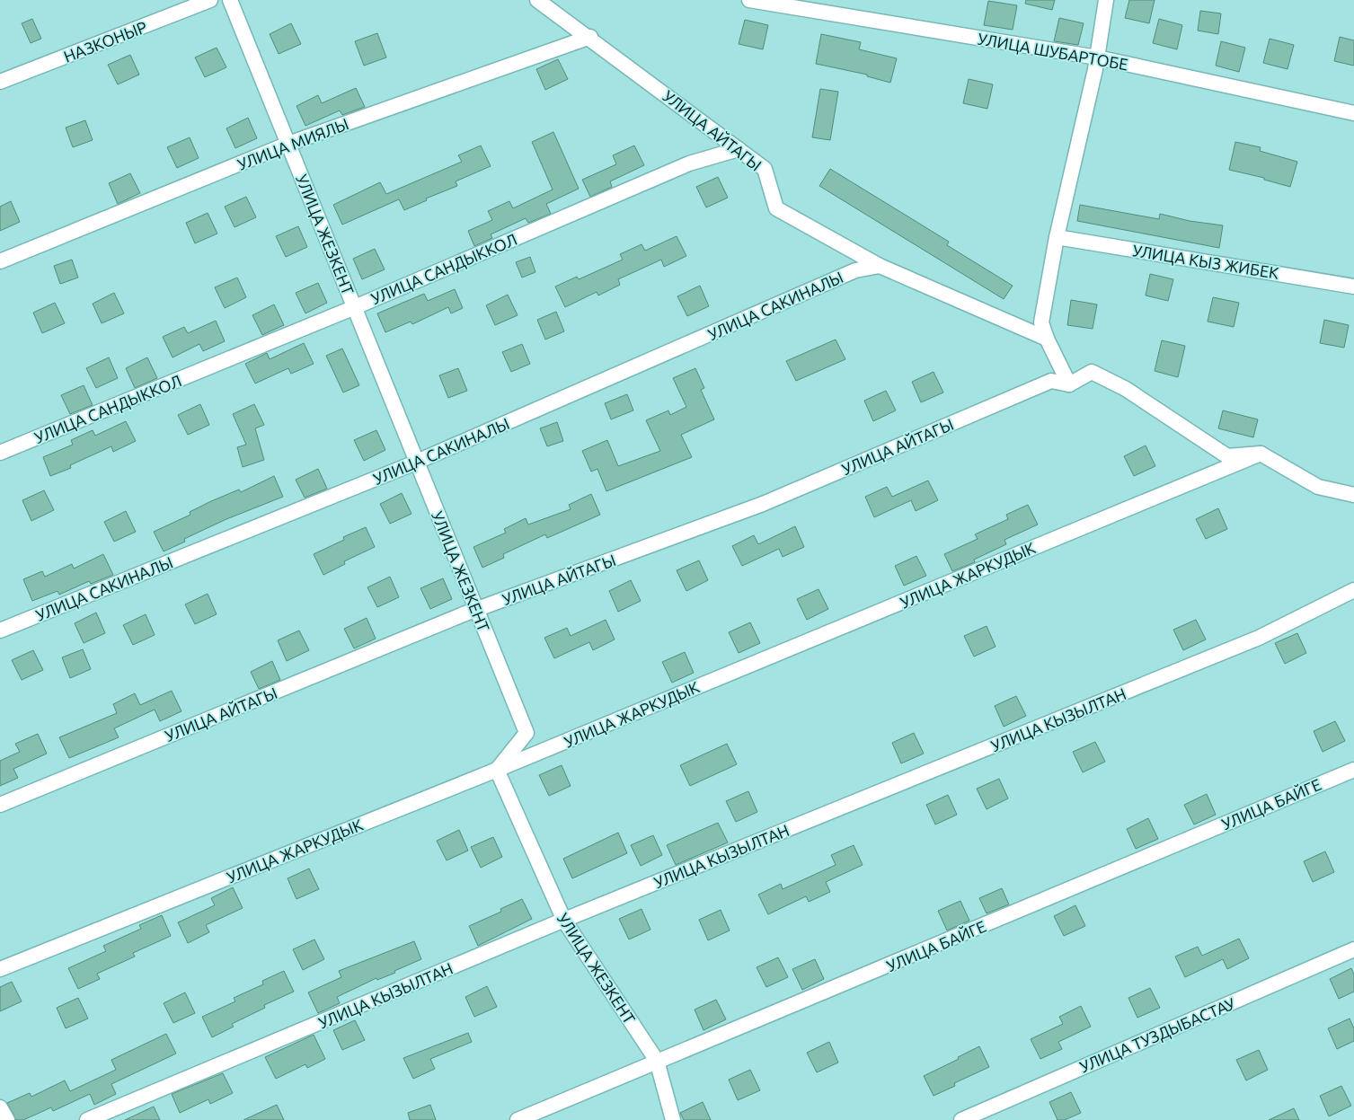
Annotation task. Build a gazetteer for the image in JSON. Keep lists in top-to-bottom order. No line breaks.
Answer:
{"streets":{"street":["НАЗКОНЫР","УЛИЦА ШУБАРТОБЕ","УЛИЦА АЙТАГЫ","УЛИЦА МИЯЛЫ","УЛИЦА ЖЕЗКЕНТ","УЛИЦА КЫЗ ЖИБЕК","УЛИЦА САНДЫККОЛ","УЛИЦА САКИНАЛЫ","УЛИЦА ЖАРКУДЫК","УЛИЦА КЫЗЫЛТАН","УЛИЦА БАЙГЕ","УЛИЦА ТУЗДЫБАСТАУ"]},"crossings":[["УЛИЦА АЙТАГЫ","УЛИЦА МИЯЛЫ"],["УЛИЦА АЙТАГЫ","УЛИЦА ЖЕЗКЕНТ"],["УЛИЦА АЙТАГЫ","УЛИЦА САНДЫККОЛ"],["УЛИЦА АЙТАГЫ","УЛИЦА САКИНАЛЫ"],["УЛИЦА МИЯЛЫ","УЛИЦА ЖЕЗКЕНТ"],["УЛИЦА ЖЕЗКЕНТ","УЛИЦА САНДЫККОЛ"],["УЛИЦА ЖЕЗКЕНТ","УЛИЦА САКИНАЛЫ"],["УЛИЦА ЖЕЗКЕНТ","УЛИЦА ЖАРКУДЫК"],["УЛИЦА ЖЕЗКЕНТ","УЛИЦА КЫЗЫЛТАН"],["УЛИЦА ЖЕЗКЕНТ","УЛИЦА БАЙГЕ"]]}
